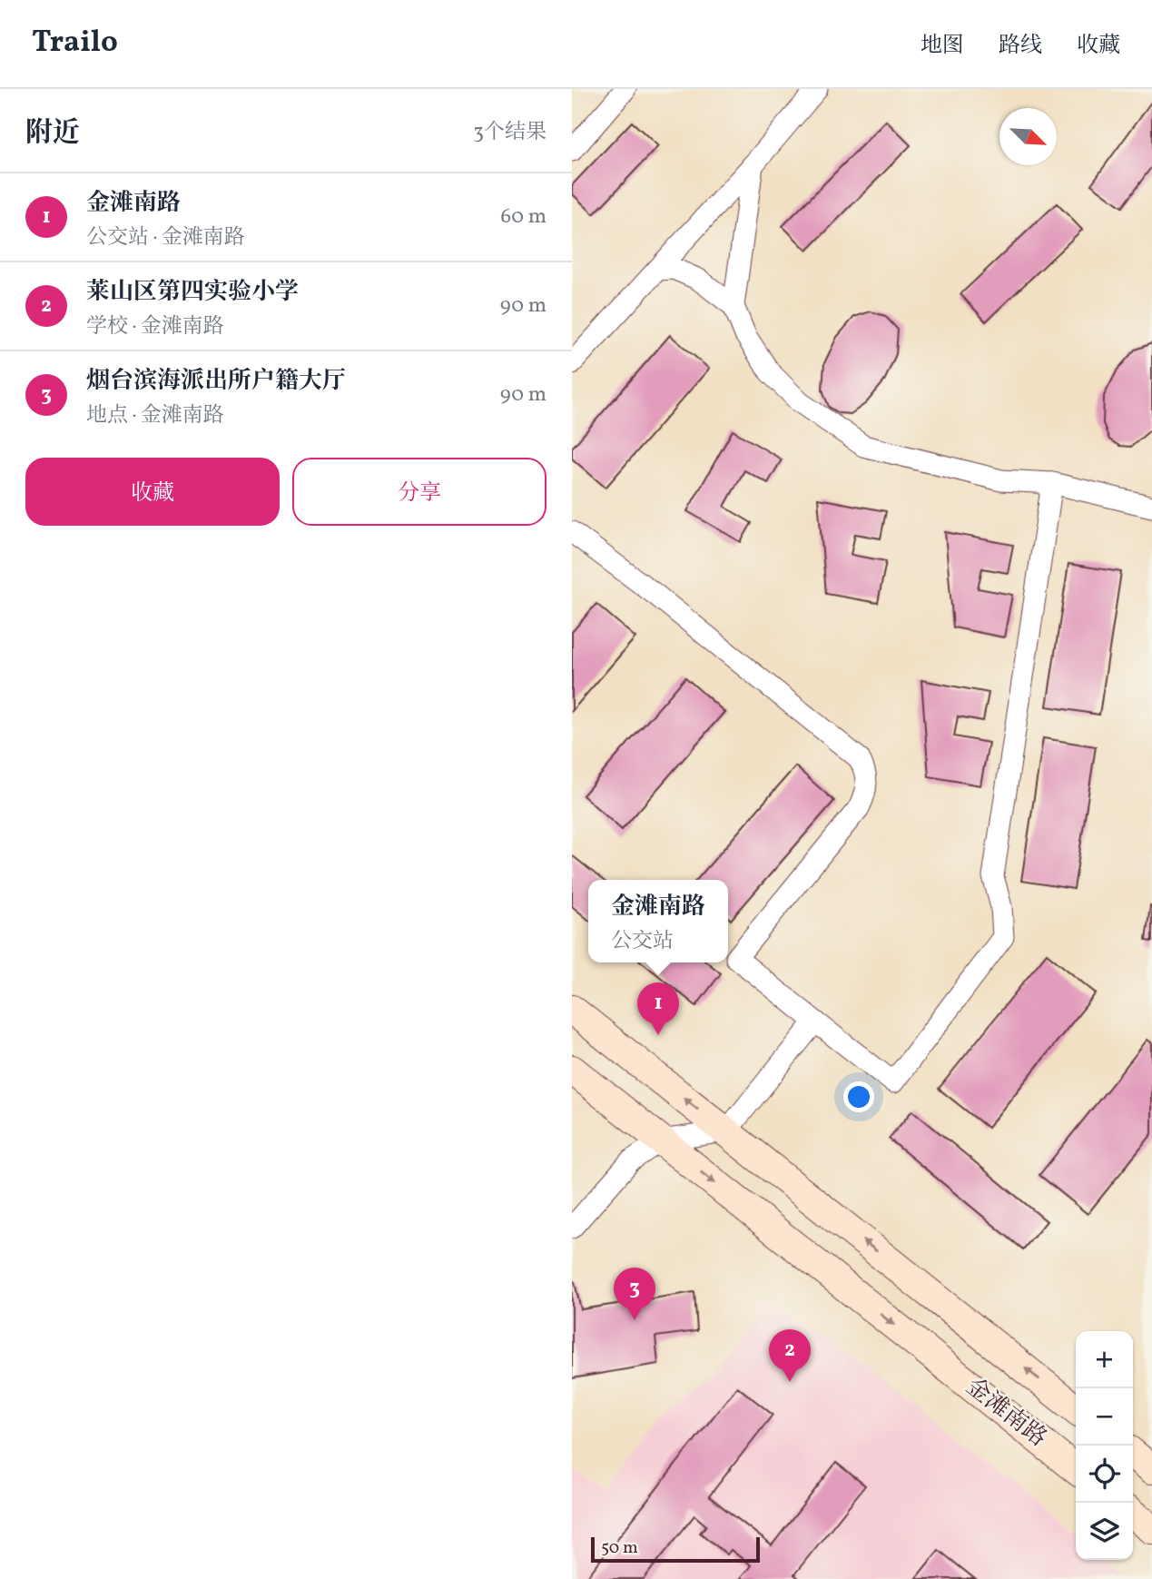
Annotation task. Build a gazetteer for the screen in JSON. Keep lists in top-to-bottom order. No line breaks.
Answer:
{"streets":{"street":["金滩南路"]},"scale_bar":"50 m","north":"bottom right","page":{"header":"Trailo","nav":["地图","路线","收藏"],"heading":["附近","3个结果"],"list":[{"mark":"1","name":"金滩南路","note":"公交站 · 金滩南路","value":"60 m"},{"mark":"2","name":"莱山区第四实验小学","note":"学校 · 金滩南路","value":"90 m"},{"mark":"3","name":"烟台滨海派出所户籍大厅","note":"地点 · 金滩南路","value":"90 m"}],"buttons":["收藏","分享"],"popup":["金滩南路","公交站"],"pins":["1","3","2"],"map_buttons":["+","−"],"scale":"50 m"}}
